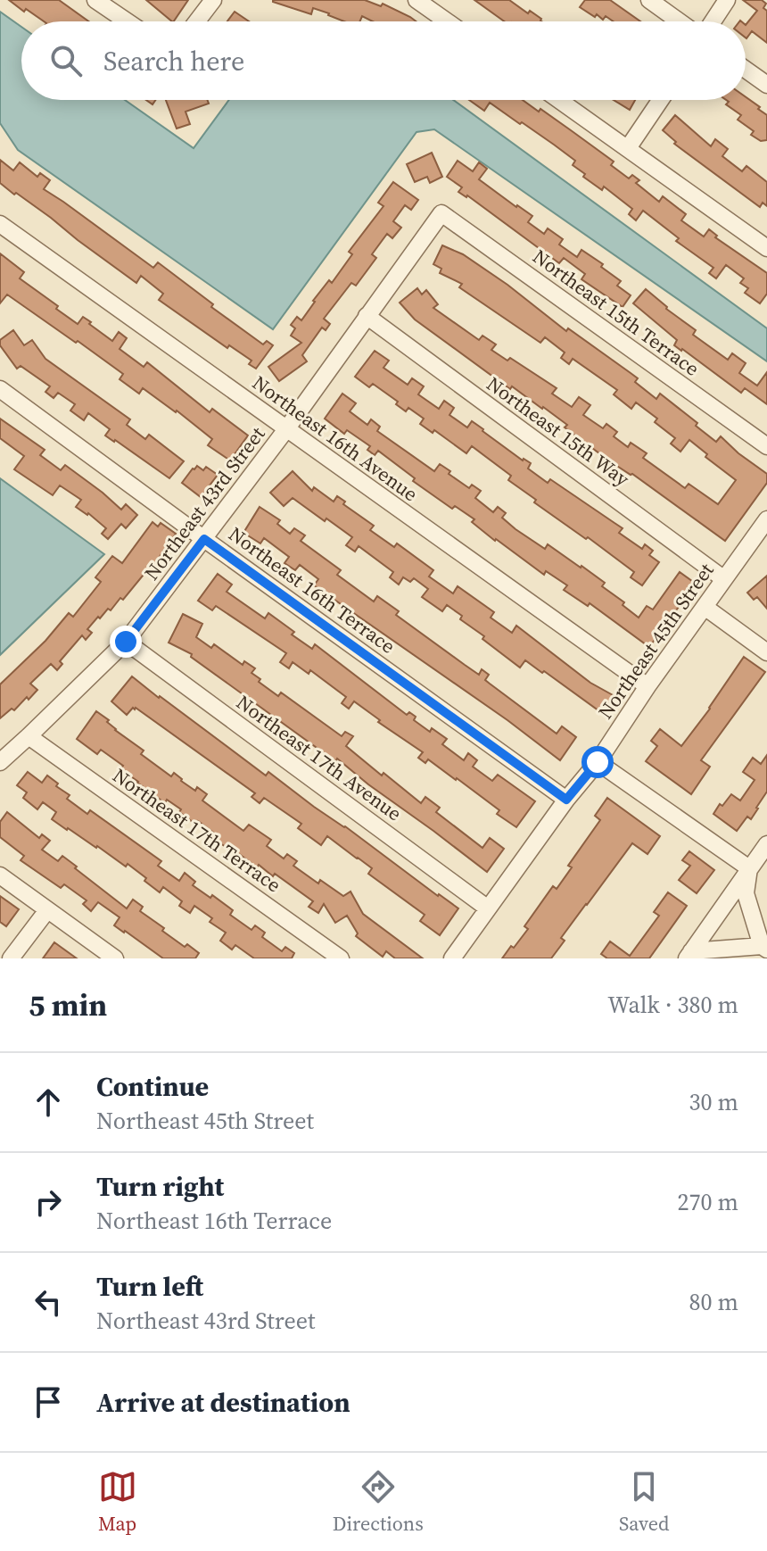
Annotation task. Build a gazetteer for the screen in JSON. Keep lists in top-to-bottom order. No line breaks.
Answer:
{"streets":{"street":["Northeast 15th Terrace","Northeast 15th Way","Northeast 16th Avenue","Northeast 43rd Street","Northeast 16th Terrace","Northeast 45th Street","Northeast 17th Avenue","Northeast 17th Terrace"]},"crossings":[["Northeast 15th Terrace","Northeast 43rd Street"],["Northeast 15th Way","Northeast 43rd Street"],["Northeast 15th Way","Northeast 45th Street"],["Northeast 16th Avenue","Northeast 43rd Street"],["Northeast 16th Avenue","Northeast 45th Street"],["Northeast 43rd Street","Northeast 16th Terrace"],["Northeast 43rd Street","Northeast 17th Avenue"],["Northeast 43rd Street","Northeast 17th Terrace"],["Northeast 16th Terrace","Northeast 45th Street"],["Northeast 45th Street","Northeast 17th Avenue"]],"page":{"search":"Search here","heading":["5 min","Walk · 380 m"],"list":[["Continue","Northeast 45th Street","30 m"],["Turn right","Northeast 16th Terrace","270 m"],["Turn left","Northeast 43rd Street","80 m"],"Arrive at destination"],"nav":["Map","Directions","Saved"]}}
